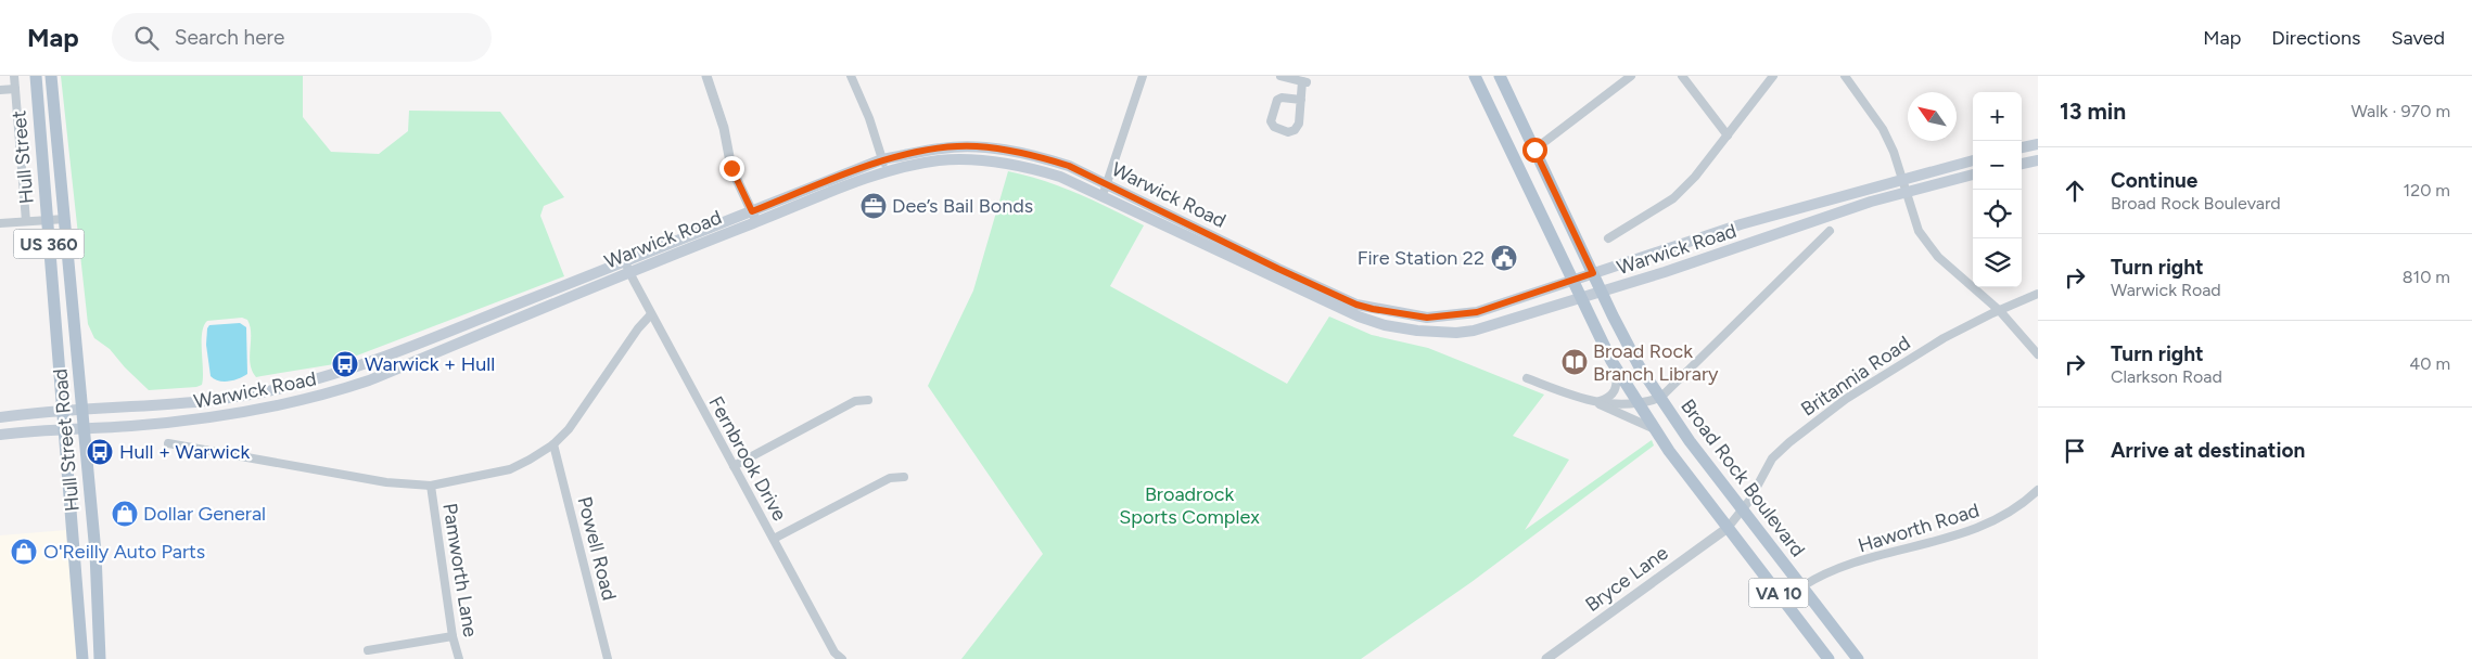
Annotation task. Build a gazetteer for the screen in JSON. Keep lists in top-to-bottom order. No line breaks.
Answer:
{"streets":{"main road":["Hull Street","Warwick Road","US 360","Hull Street Road","Broad Rock Boulevard","VA 10"],"street":["Britannia Road","Fernbrook Drive","Haworth Road","Powell Road","Pamworth Lane","Bryce Lane"]},"crossings":[["Hull Street","Warwick Road"],["Hull Street","Hull Street Road"],["Warwick Road","Hull Street Road"],["Warwick Road","Fernbrook Drive"],["Warwick Road","Broad Rock Boulevard"],["Warwick Road","VA 10"],["Britannia Road","Broad Rock Boulevard"],["Britannia Road","Bryce Lane"],["Britannia Road","VA 10"],["Broad Rock Boulevard","Haworth Road"],["Bryce Lane","VA 10"]],"parks":["Broadrock Sports Complex"],"places":{"office":["Dee’s Bail Bonds"],"public building":["Fire Station 22"],"library":["Broad Rock Branch Library"],"bus stop":["Warwick + Hull","Hull + Warwick"],"shop":["Dollar General","O'Reilly Auto Parts"]},"north":"top left","page":{"header":"Map","search":"Search here","nav":["Map","Directions","Saved"],"heading":["13 min","Walk · 970 m"],"map_buttons":["+","−"],"list":[["Continue","Broad Rock Boulevard","120 m"],["Turn right","Warwick Road","810 m"],["Turn right","Clarkson Road","40 m"],"Arrive at destination"]}}
